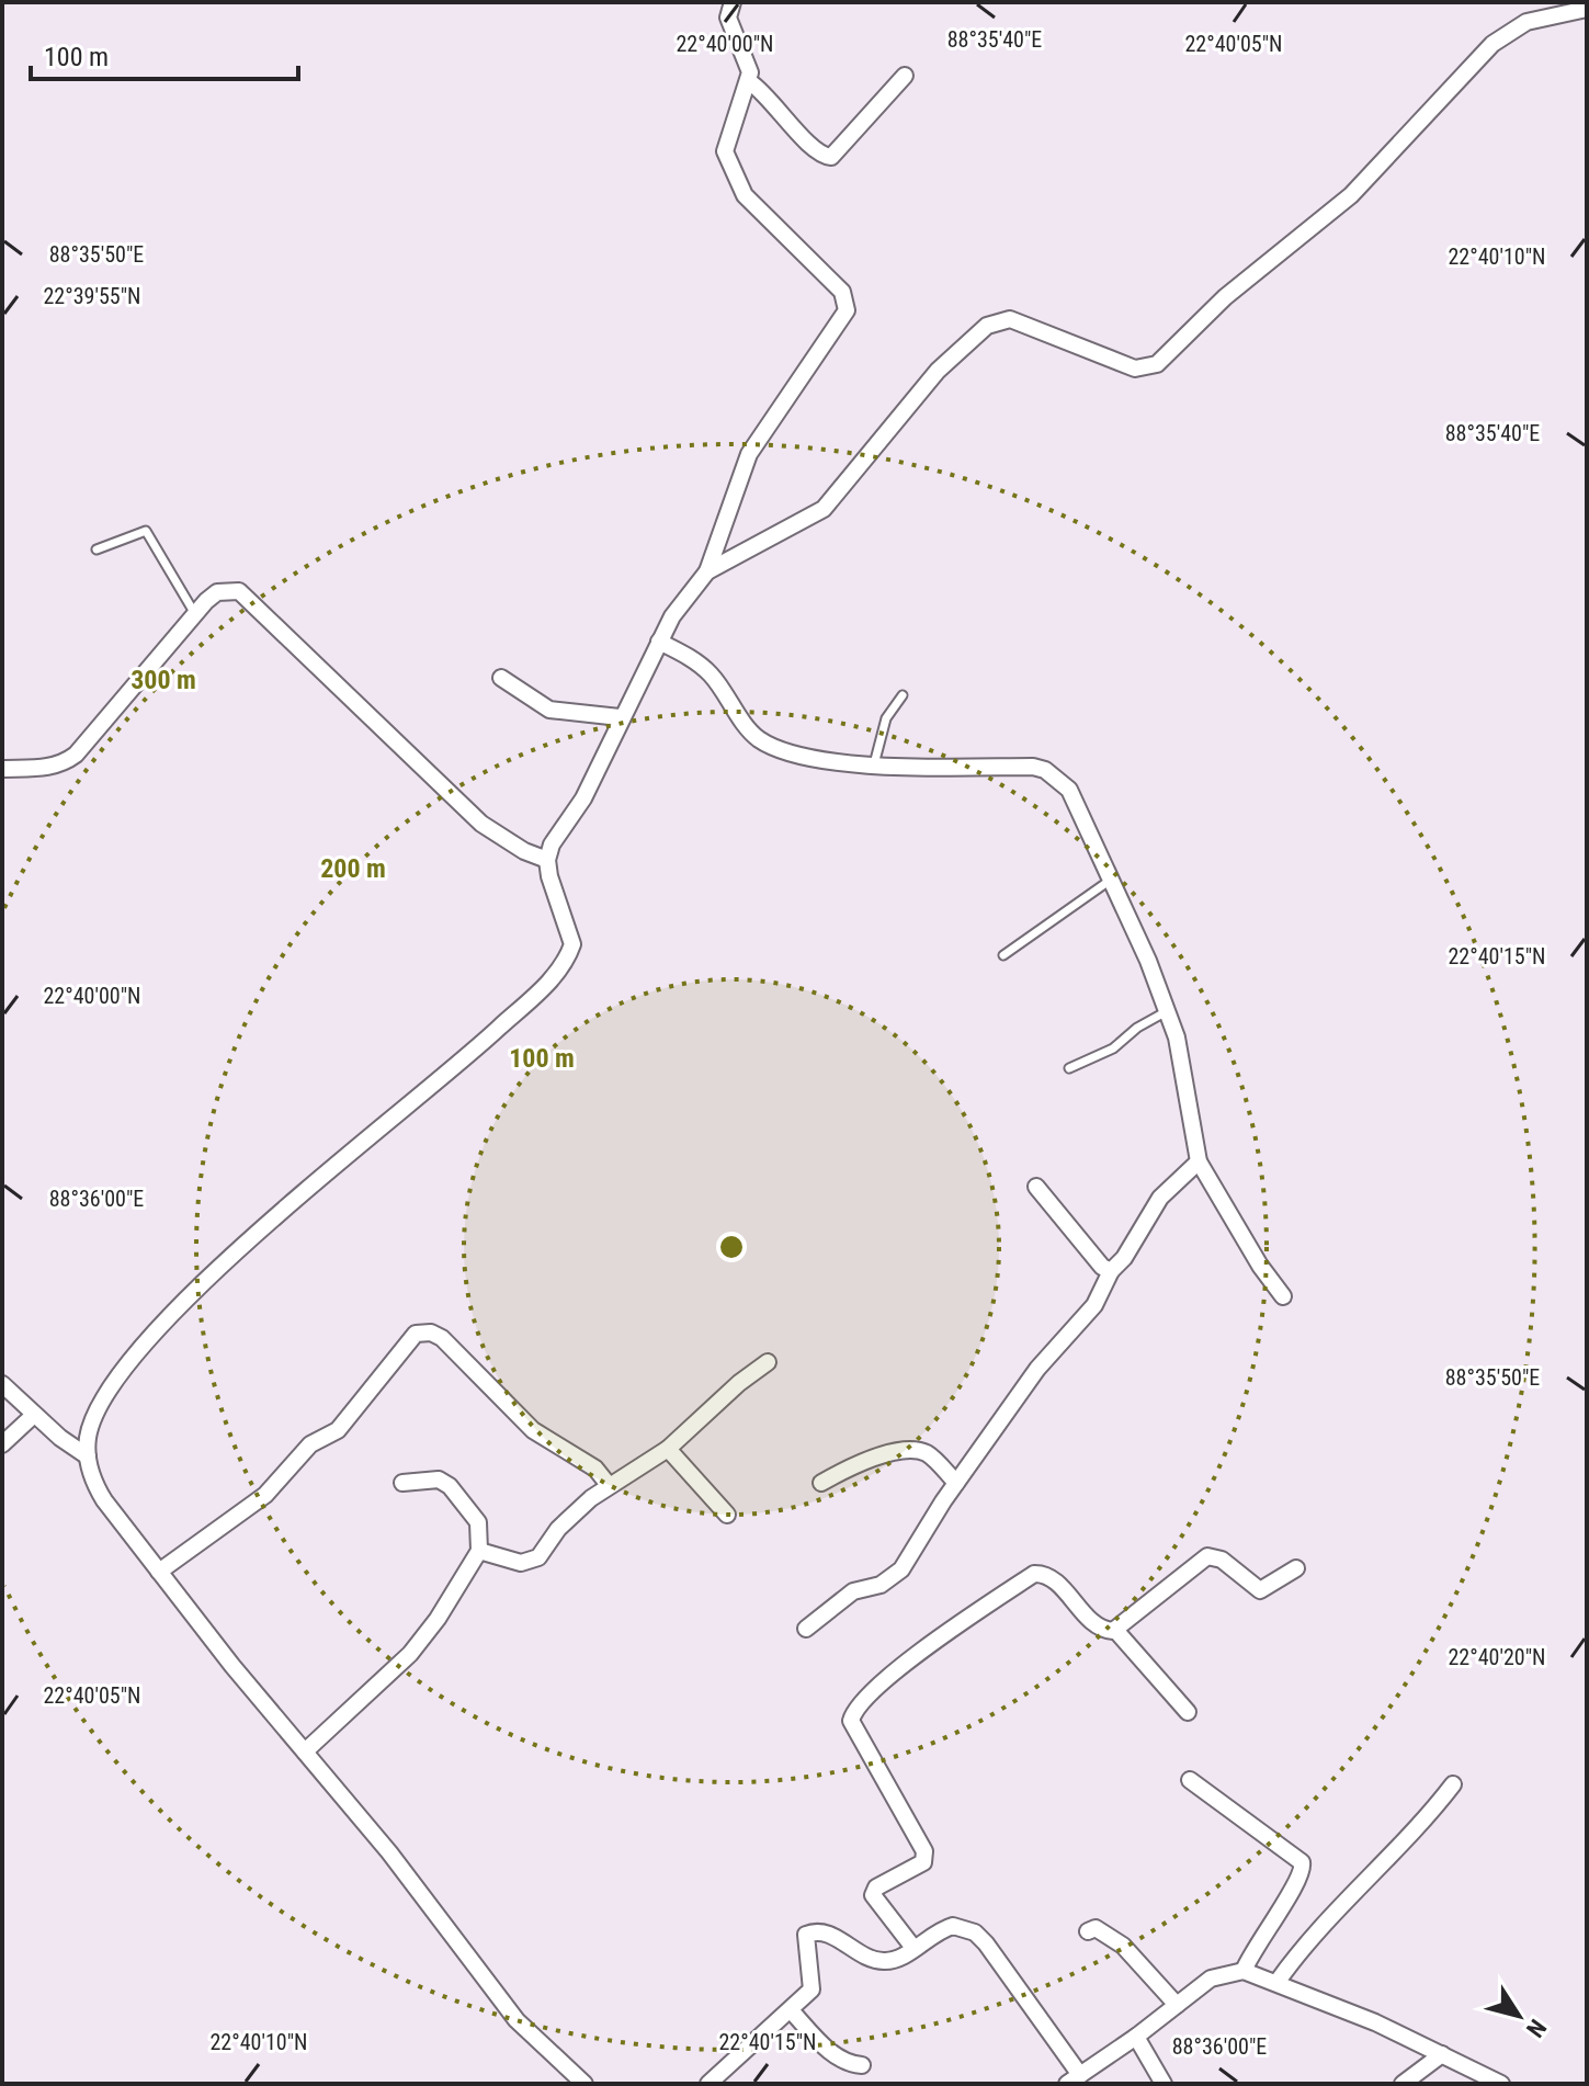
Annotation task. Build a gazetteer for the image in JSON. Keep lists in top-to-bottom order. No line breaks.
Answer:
{"scale_bar":"100 m","north":"bottom right","coordinates":["88°35'40\"E","22°40'05\"N","22°40'00\"N","88°35'50\"E","22°40'10\"N","22°39'55\"N","22°40'15\"N","88°36'00\"E","22°40'20\"N"],"rings":["300 m","200 m","100 m"]}
